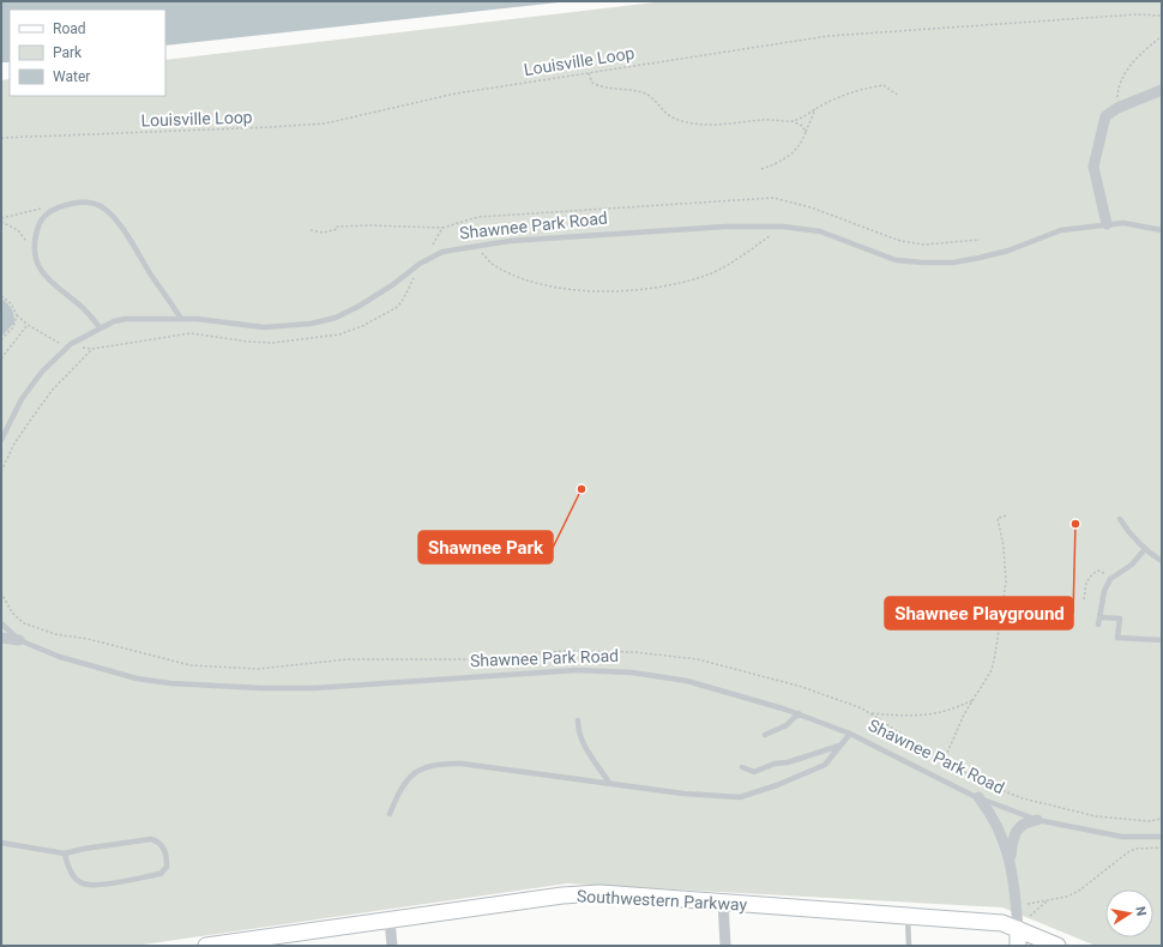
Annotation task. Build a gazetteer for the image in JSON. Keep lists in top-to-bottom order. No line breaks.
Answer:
{"streets":{"street":["Shawnee Park Road","Southwestern Parkway"],"path":["Louisville Loop"]},"places":["Shawnee Park","Shawnee Playground"],"legend":["Road","Park","Water"],"north":"right"}
